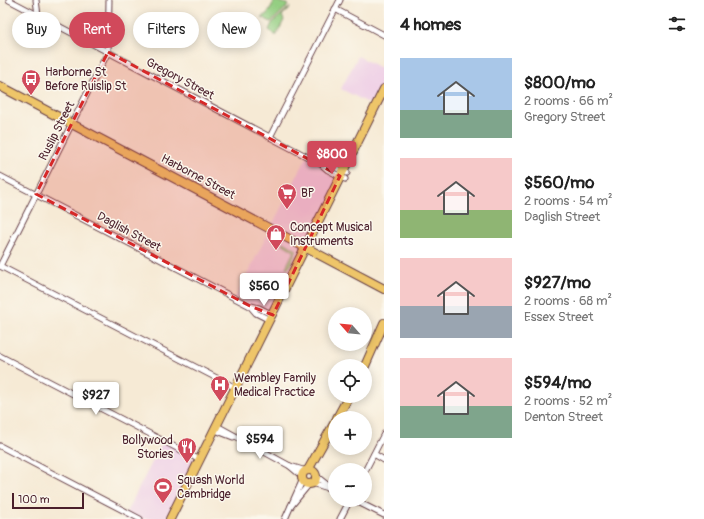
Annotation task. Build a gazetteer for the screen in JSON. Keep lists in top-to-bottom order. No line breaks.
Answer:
{"streets":{"main road":["Harborne Street"],"street":["Gregory Street","Ruslip Street","Daglish Street"]},"crossings":[["Gregory Street","Ruslip Street"],["Ruslip Street","Harborne Street"],["Ruslip Street","Daglish Street"]],"places":{"bus stop":["Harborne St Before Ruislip St"],"supermarket":["BP"],"shop":["Concept Musical Instruments"],"hospital":["Wembley Family Medical Practice"],"restaurant":["Bollywood Stories"],"sports":["Squash World Cambridge"]},"scale_bar":"100 m","north":"top left","page":{"heading":"4 homes","chip":["Buy","Rent","Filters","New"],"list":[{"name":"$800/mo","note":"2 rooms · 66 m² · Gregory Street"},{"name":"$560/mo","note":"2 rooms · 54 m² · Daglish Street"},{"name":"$927/mo","note":"2 rooms · 68 m² · Essex Street"},{"name":"$594/mo","note":"2 rooms · 52 m² · Denton Street"}],"price":["$800","$560","$927","$594"],"map_buttons":["+","−"],"scale":"100 m"}}
